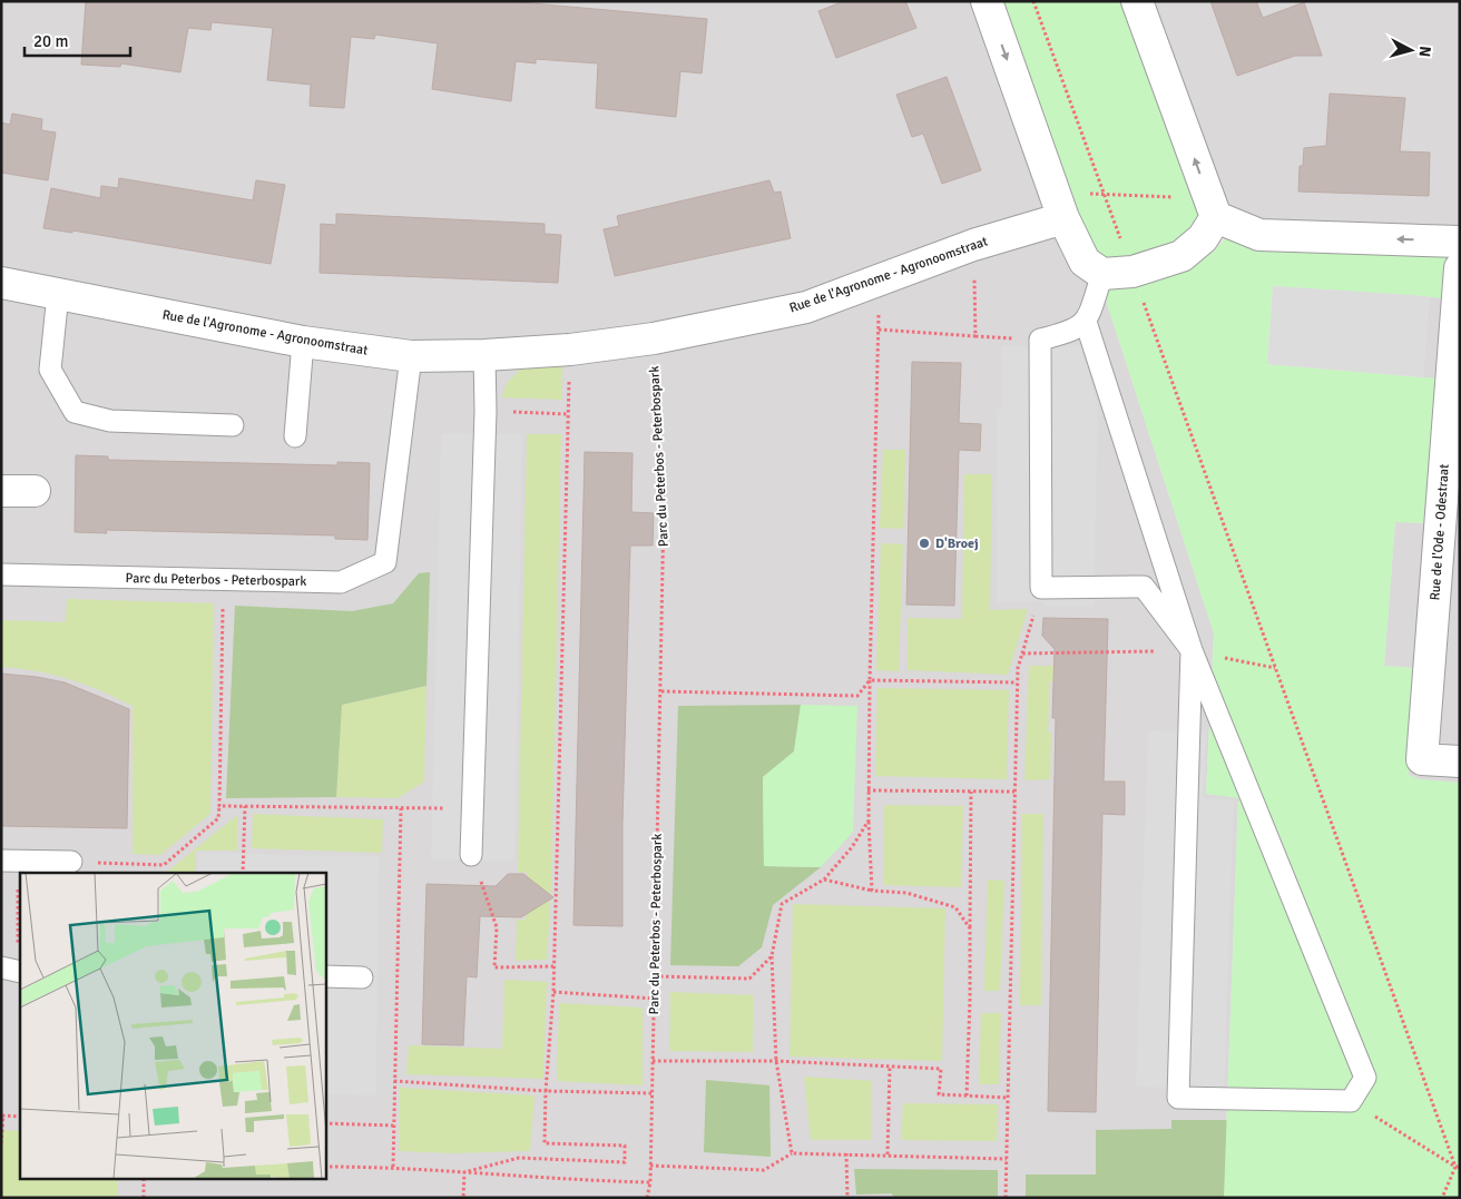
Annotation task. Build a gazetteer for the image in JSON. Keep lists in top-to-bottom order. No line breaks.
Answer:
{"streets":{"street":["Rue de l'Agronome - Agronoomstraat","Rue de l'Ode - Odestraat"],"lane":["Parc du Peterbos - Peterbospark"]},"crossings":[["Rue de l'Agronome - Agronoomstraat","Parc du Peterbos - Peterbospark"]],"places":["D'Broej"],"scale_bar":"20 m","north":"right"}
